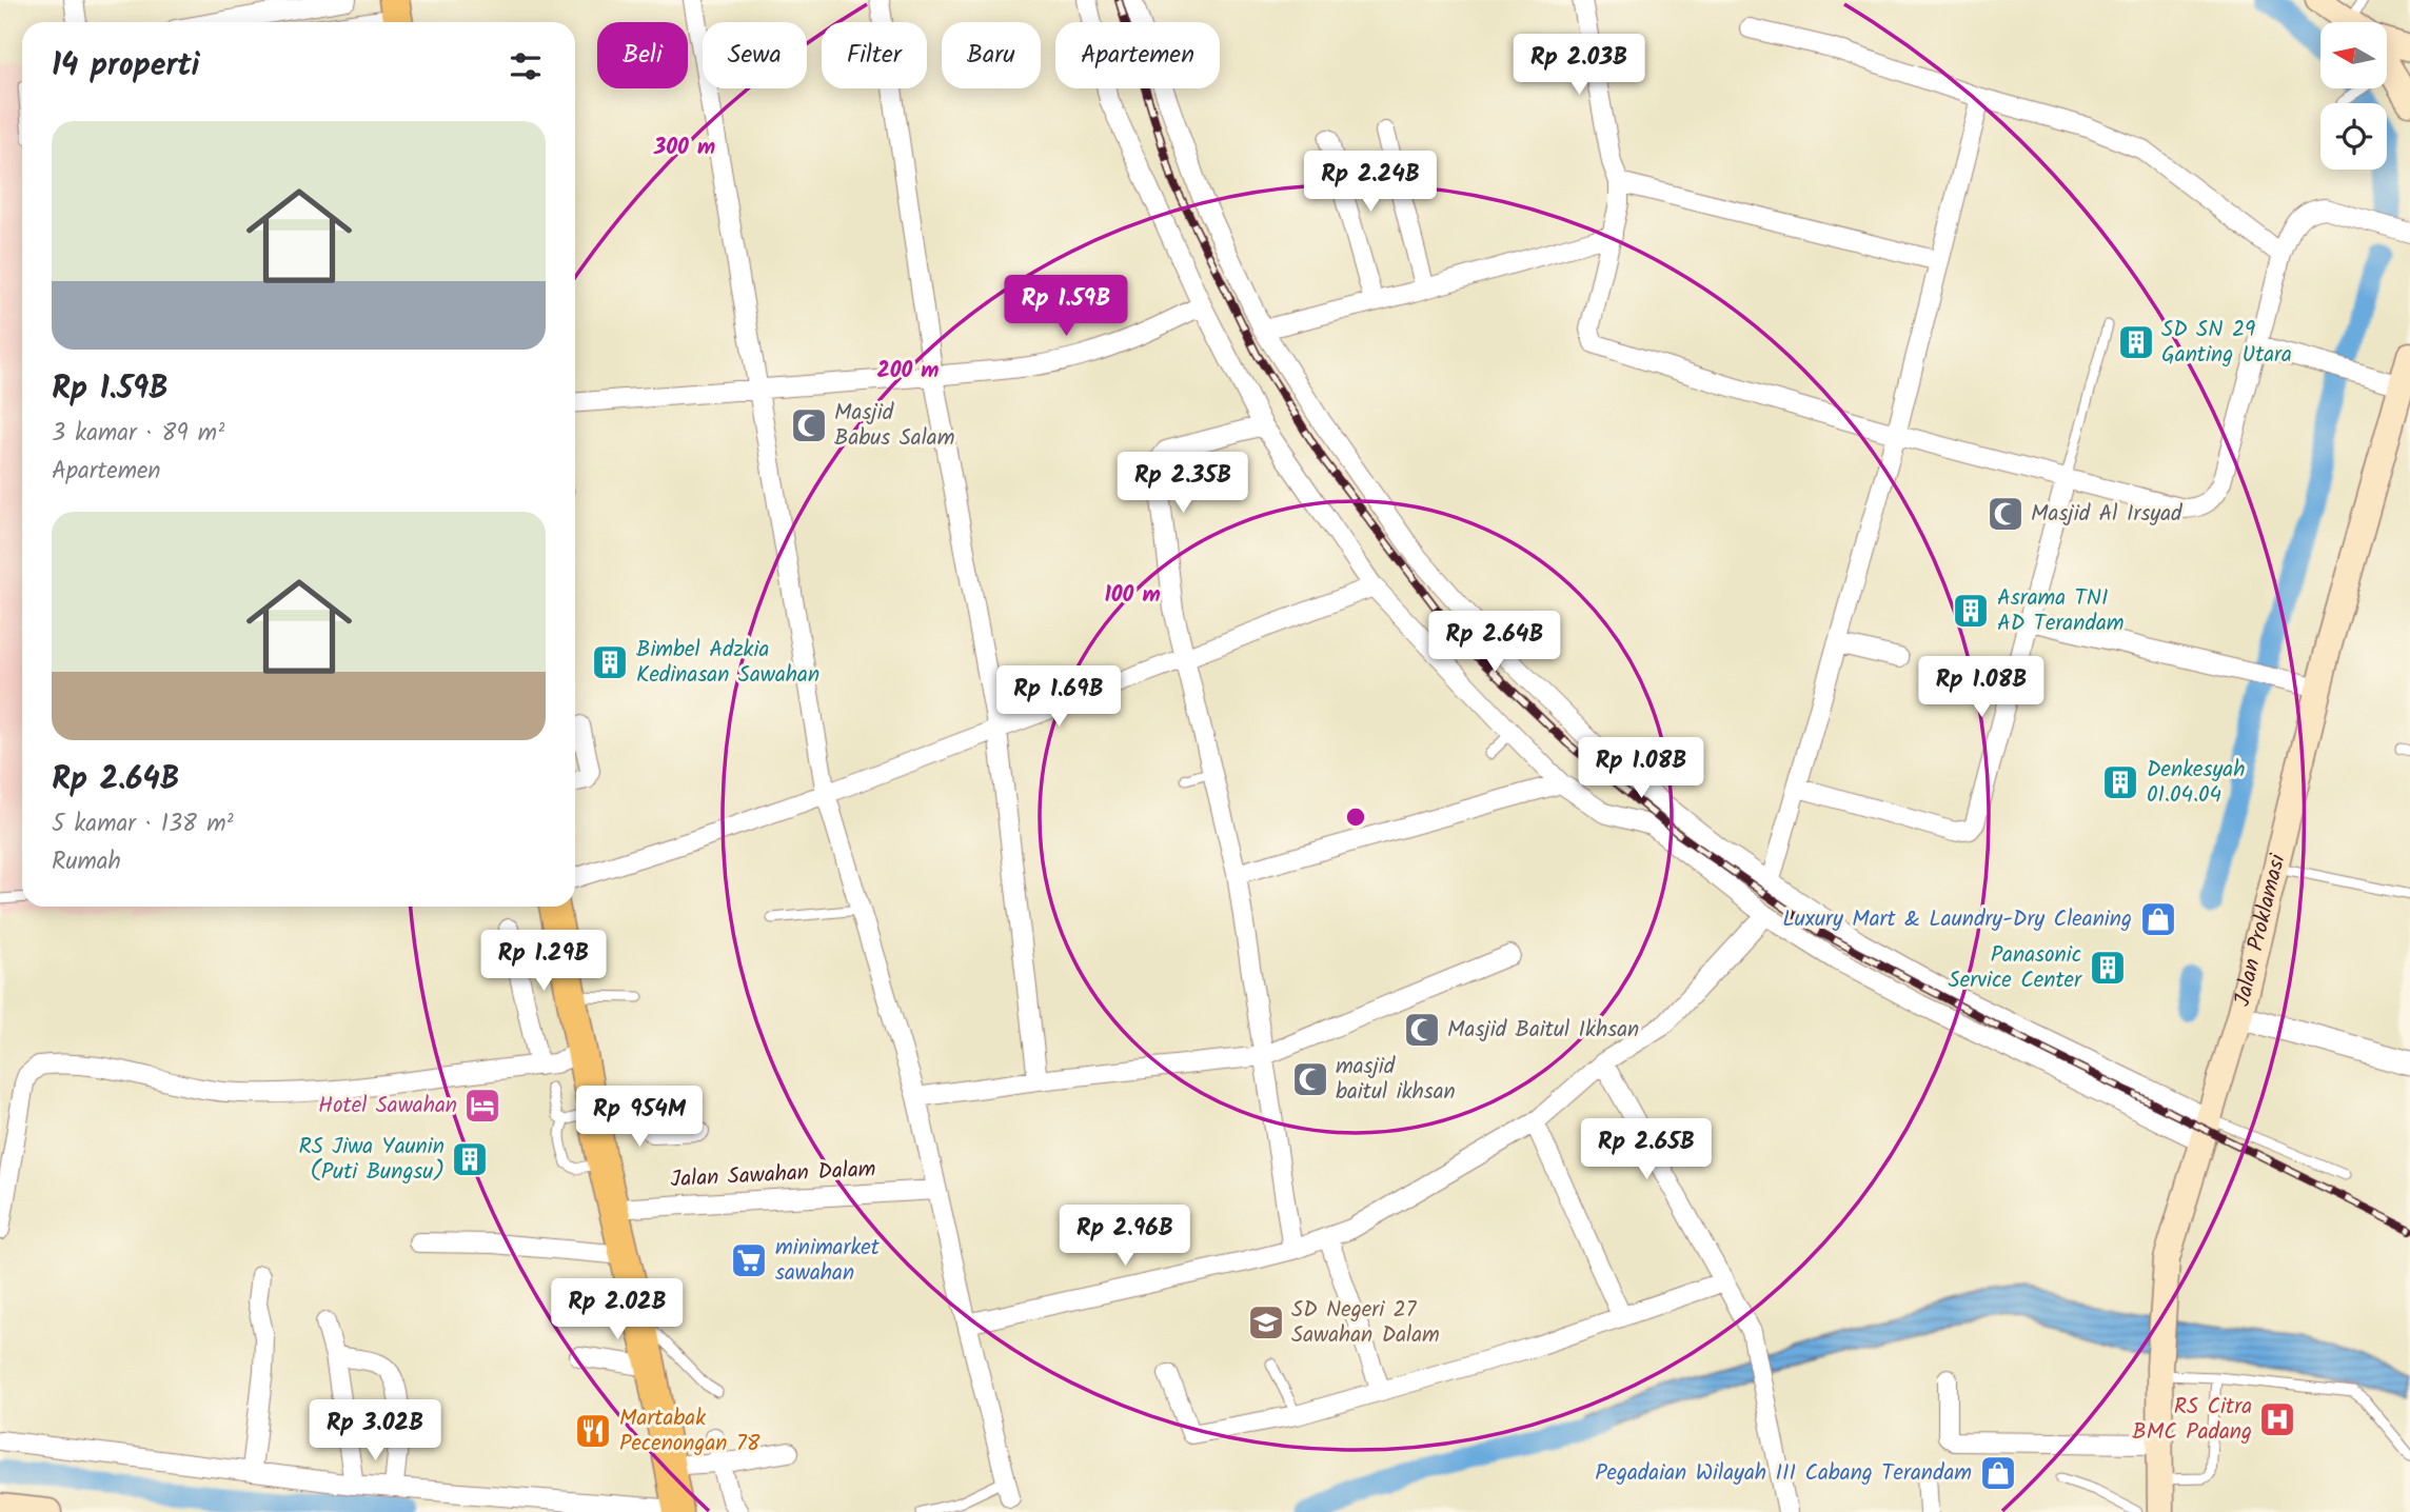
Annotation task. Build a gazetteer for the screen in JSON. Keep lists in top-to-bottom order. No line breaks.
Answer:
{"streets":{"main road":["Jalan Proklamasi"],"street":["Jalan Sawahan Dalam"]},"places":{"building":["SD SN 29 Ganting Utara","Asrama TNI AD Terandam","Bimbel Adzkia Kedinasan Sawahan","Denkesyah 01.04.04","Panasonic Service Center","RS Jiwa Yaunin (Puti Bungsu)"],"mosque":["Masjid Babus Salam","Masjid Al Irsyad","Masjid Baitul Ikhsan","masjid baitul ikhsan"],"shop":["Luxury Mart & Laundry-Dry Cleaning","Pegadaian Wilayah III Cabang Terandam"],"hotel":["Hotel Sawahan"],"supermarket":["minimarket sawahan"],"school or university":["SD Negeri 27 Sawahan Dalam"],"hospital":["RS Citra BMC Padang"],"restaurant":["Martabak Pecenongan 78"]},"north":"left","page":{"chip":["Beli","Sewa","Filter","Baru","Apartemen"],"heading":"14 properti","price":["Rp 2.03B","Rp 2.24B","Rp 1.59B","Rp 2.35B","Rp 2.64B","Rp 1.08B","Rp 1.69B","Rp 1.08B","Rp 1.29B","Rp 954M","Rp 2.65B","Rp 2.96B","Rp 2.02B","Rp 3.02B"],"list":[{"name":"Rp 1.59B","note":"3 kamar · 89 m² · Apartemen"},{"name":"Rp 2.64B","note":"5 kamar · 138 m² · Rumah"}]},"rings":["300 m","200 m","100 m"]}
